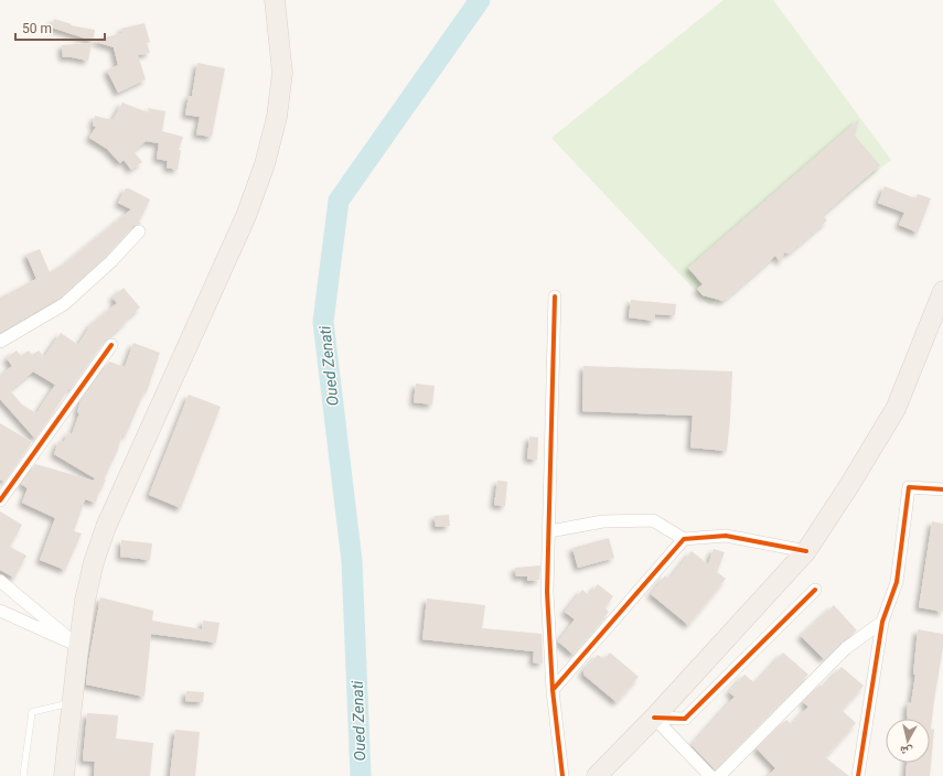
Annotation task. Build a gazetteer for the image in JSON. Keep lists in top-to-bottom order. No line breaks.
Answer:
{"water":["Oued Zenati"],"scale_bar":"50 m","north":"bottom"}
